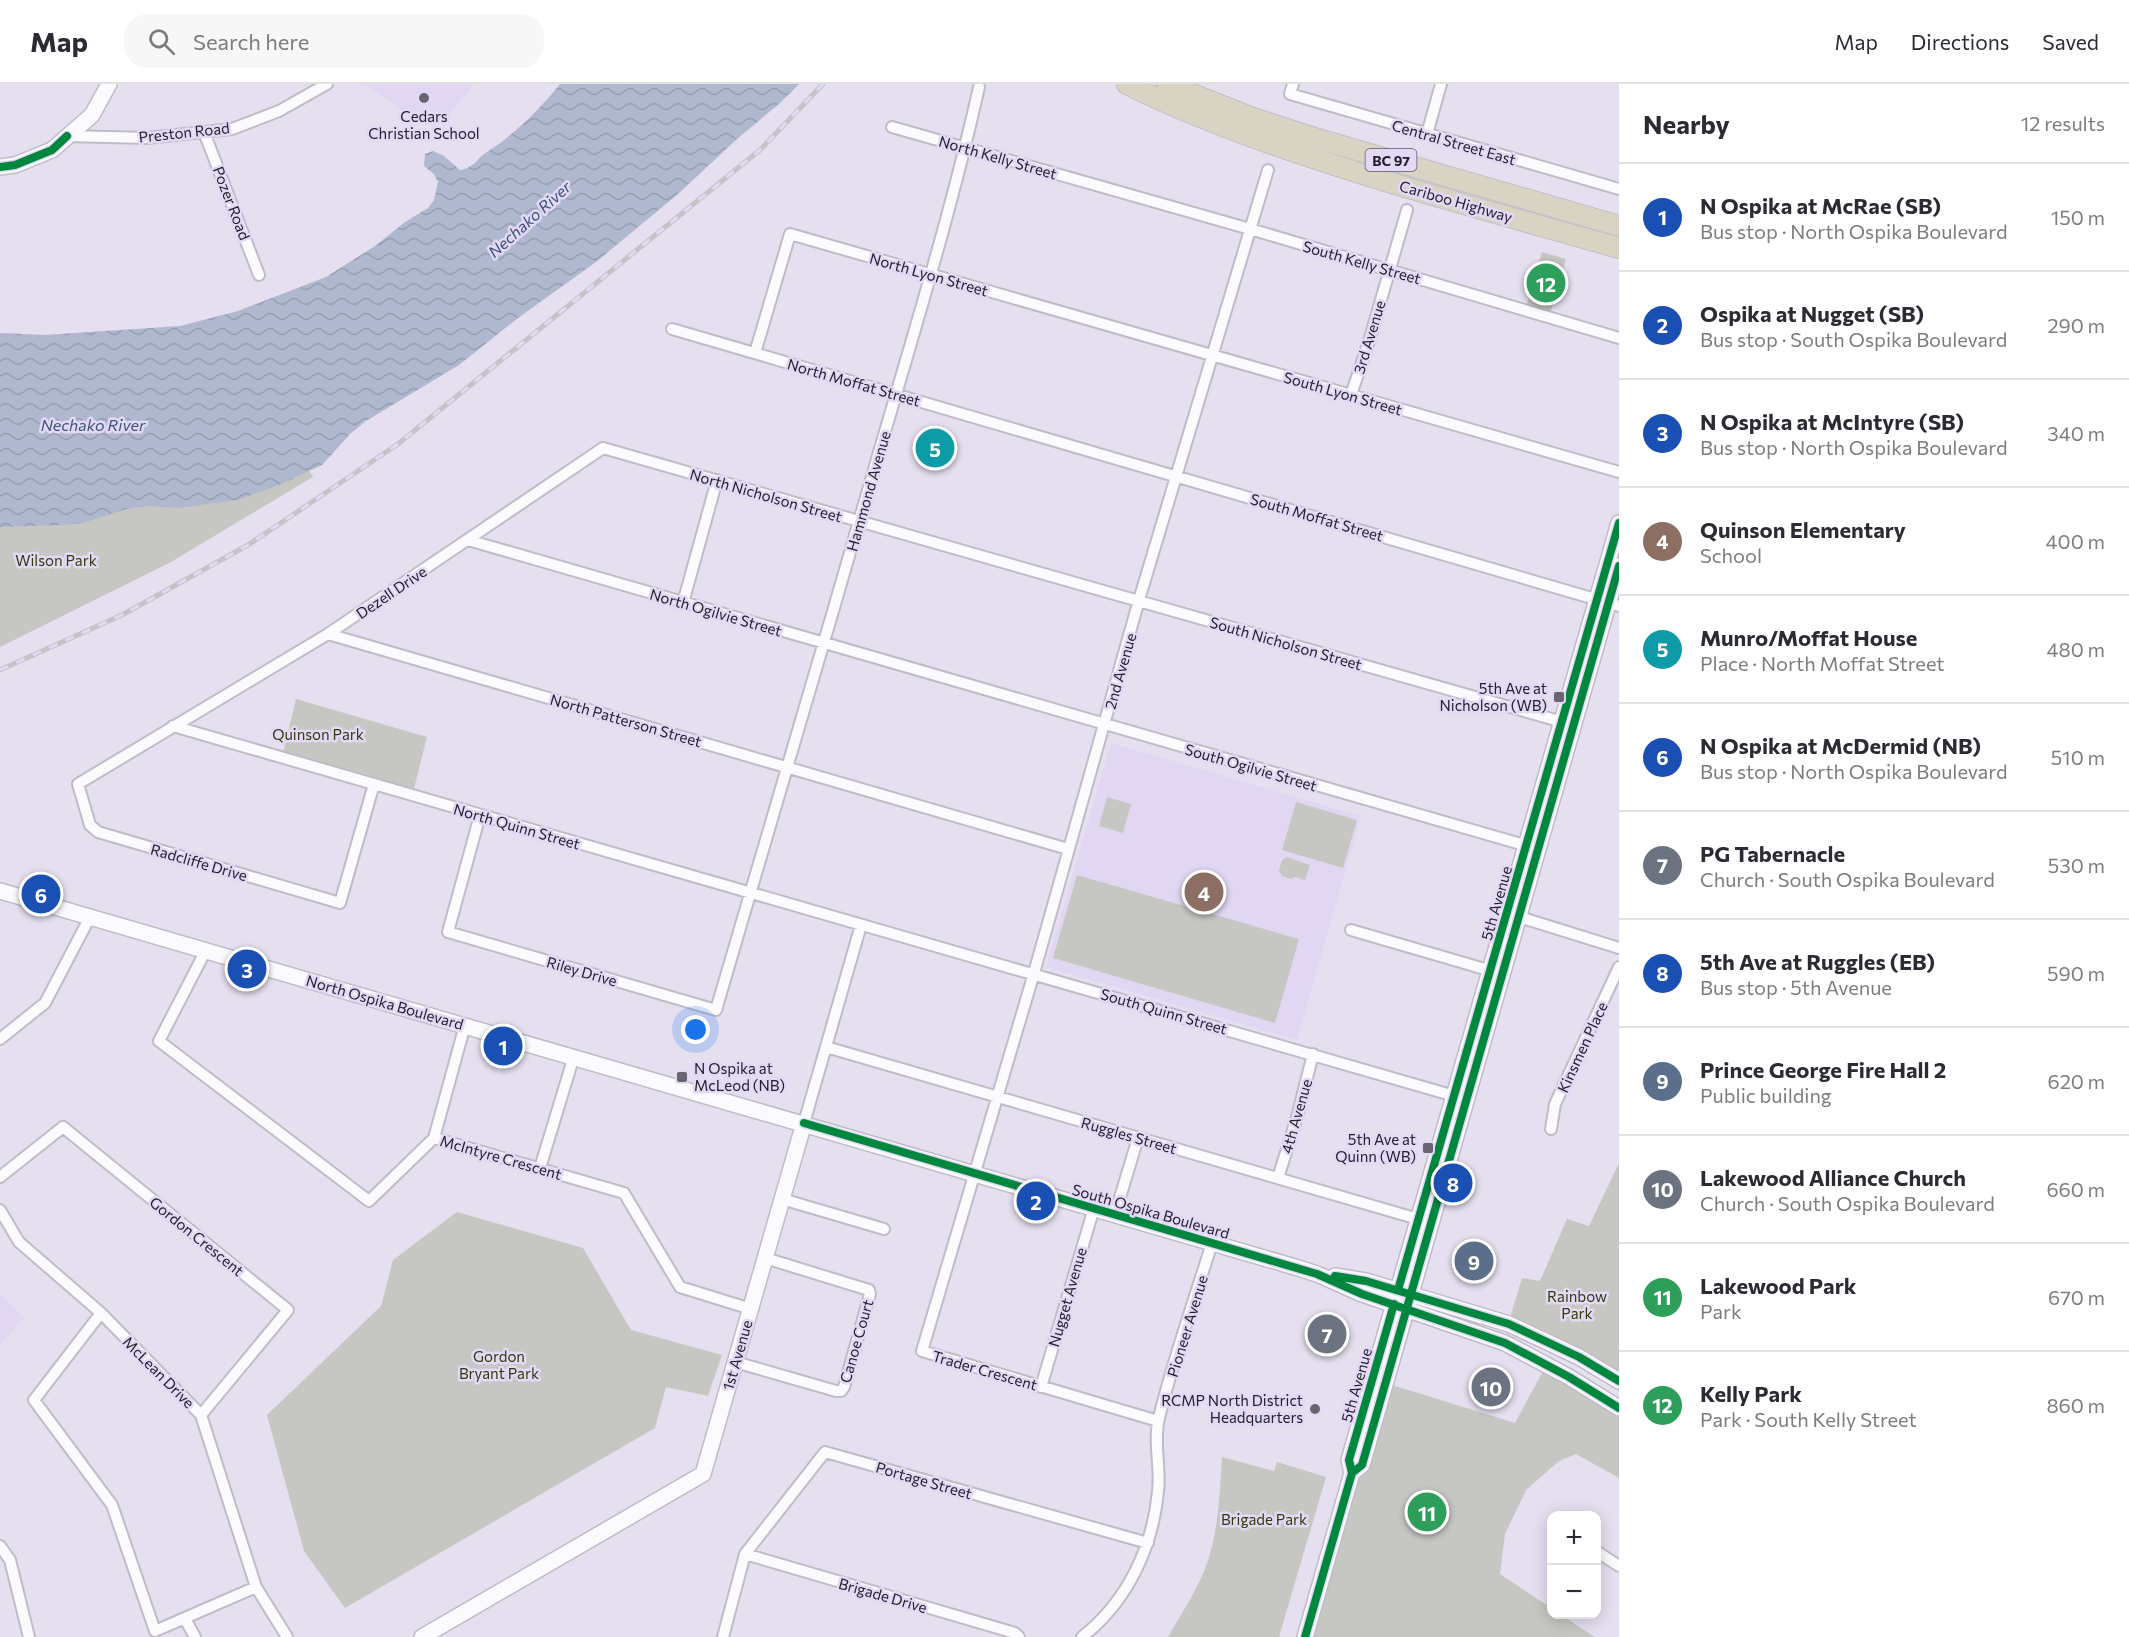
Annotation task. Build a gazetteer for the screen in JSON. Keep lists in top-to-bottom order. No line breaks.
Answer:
{"streets":{"highway":["BC 97","Cariboo Highway"],"street":["Preston Road","Central Street East","North Kelly Street","Pozer Road","South Kelly Street","North Lyon Street","3rd Avenue","North Moffat Street","South Lyon Street","Hammond Avenue","North Nicholson Street","South Moffat Street","Dezell Drive","North Ogilvie Street","South Nicholson Street","2nd Avenue","North Patterson Street","South Ogilvie Street","North Quinn Street","Radcliffe Drive","5th Avenue","Riley Drive","North Ospika Boulevard","South Quinn Street","Kinsmen Place","4th Avenue","Ruggles Street","McIntyre Crescent","South Ospika Boulevard","Gordon Crescent","Nugget Avenue","Pioneer Avenue","Canoe Court","1st Avenue","Trader Crescent","McLean Drive","Portage Street","Brigade Drive"]},"crossings":[["Preston Road","Pozer Road"],["North Kelly Street","South Kelly Street"],["North Kelly Street","Hammond Avenue"],["South Kelly Street","3rd Avenue"],["South Kelly Street","2nd Avenue"],["North Lyon Street","North Moffat Street"],["North Lyon Street","South Lyon Street"],["North Lyon Street","Hammond Avenue"],["3rd Avenue","South Lyon Street"],["North Moffat Street","Hammond Avenue"],["North Moffat Street","South Moffat Street"],["South Lyon Street","2nd Avenue"],["Hammond Avenue","North Nicholson Street"],["Hammond Avenue","North Ogilvie Street"],["Hammond Avenue","North Patterson Street"],["Hammond Avenue","North Quinn Street"],["Hammond Avenue","Riley Drive"],["North Nicholson Street","Dezell Drive"],["North Nicholson Street","South Nicholson Street"],["South Moffat Street","2nd Avenue"],["South Moffat Street","5th Avenue"],["Dezell Drive","North Ogilvie Street"],["Dezell Drive","North Patterson Street"],["Dezell Drive","North Quinn Street"],["Dezell Drive","Radcliffe Drive"],["North Ogilvie Street","South Ogilvie Street"],["South Nicholson Street","2nd Avenue"],["South Nicholson Street","5th Avenue"],["2nd Avenue","North Patterson Street"],["2nd Avenue","South Ogilvie Street"],["2nd Avenue","South Quinn Street"],["2nd Avenue","Ruggles Street"],["2nd Avenue","South Ospika Boulevard"],["2nd Avenue","Trader Crescent"],["South Ogilvie Street","5th Avenue"],["North Quinn Street","Radcliffe Drive"],["North Quinn Street","Riley Drive"],["North Quinn Street","South Quinn Street"],["North Quinn Street","1st Avenue"],["5th Avenue","South Quinn Street"],["5th Avenue","Ruggles Street"],["5th Avenue","South Ospika Boulevard"],["North Ospika Boulevard","McIntyre Crescent"],["North Ospika Boulevard","South Ospika Boulevard"],["North Ospika Boulevard","1st Avenue"],["South Quinn Street","4th Avenue"],["South Quinn Street","1st Avenue"],["4th Avenue","Ruggles Street"],["Ruggles Street","1st Avenue"],["McIntyre Crescent","1st Avenue"],["South Ospika Boulevard","Nugget Avenue"],["South Ospika Boulevard","Pioneer Avenue"],["South Ospika Boulevard","1st Avenue"],["South Ospika Boulevard","Trader Crescent"],["Gordon Crescent","McLean Drive"],["Nugget Avenue","Trader Crescent"],["Pioneer Avenue","Trader Crescent"],["Pioneer Avenue","Portage Street"],["Canoe Court","1st Avenue"],["Portage Street","Brigade Drive"]],"water":["Nechako River"],"parks":["Wilson Park","Quinson Park","Rainbow Park","Gordon Bryant Park","Brigade Park"],"places":{"other":["Cedars Christian School","RCMP North District Headquarters"],"transit":["5th Ave at Nicholson (WB)","N Ospika at McLeod (NB)","5th Ave at Quinn (WB)"]},"page":{"header":"Map","search":"Search here","nav":["Map","Directions","Saved"],"heading":["Nearby","12 results"],"list":[{"mark":"1","name":"N Ospika at McRae (SB)","note":"Bus stop · North Ospika Boulevard","value":"150 m"},{"mark":"2","name":"Ospika at Nugget (SB)","note":"Bus stop · South Ospika Boulevard","value":"290 m"},{"mark":"3","name":"N Ospika at McIntyre (SB)","note":"Bus stop · North Ospika Boulevard","value":"340 m"},{"mark":"4","name":"Quinson Elementary","note":"School","value":"400 m"},{"mark":"5","name":"Munro/Moffat House","note":"Place · North Moffat Street","value":"480 m"},{"mark":"6","name":"N Ospika at McDermid (NB)","note":"Bus stop · North Ospika Boulevard","value":"510 m"},{"mark":"7","name":"PG Tabernacle","note":"Church · South Ospika Boulevard","value":"530 m"},{"mark":"8","name":"5th Ave at Ruggles (EB)","note":"Bus stop · 5th Avenue","value":"590 m"},{"mark":"9","name":"Prince George Fire Hall 2","note":"Public building","value":"620 m"},{"mark":"10","name":"Lakewood Alliance Church","note":"Church · South Ospika Boulevard","value":"660 m"},{"mark":"11","name":"Lakewood Park","note":"Park","value":"670 m"},{"mark":"12","name":"Kelly Park","note":"Park · South Kelly Street","value":"860 m"}],"pins":["12","5","4","6","3","1","8","2","9","7","10","11"],"map_buttons":["+","−"]}}
